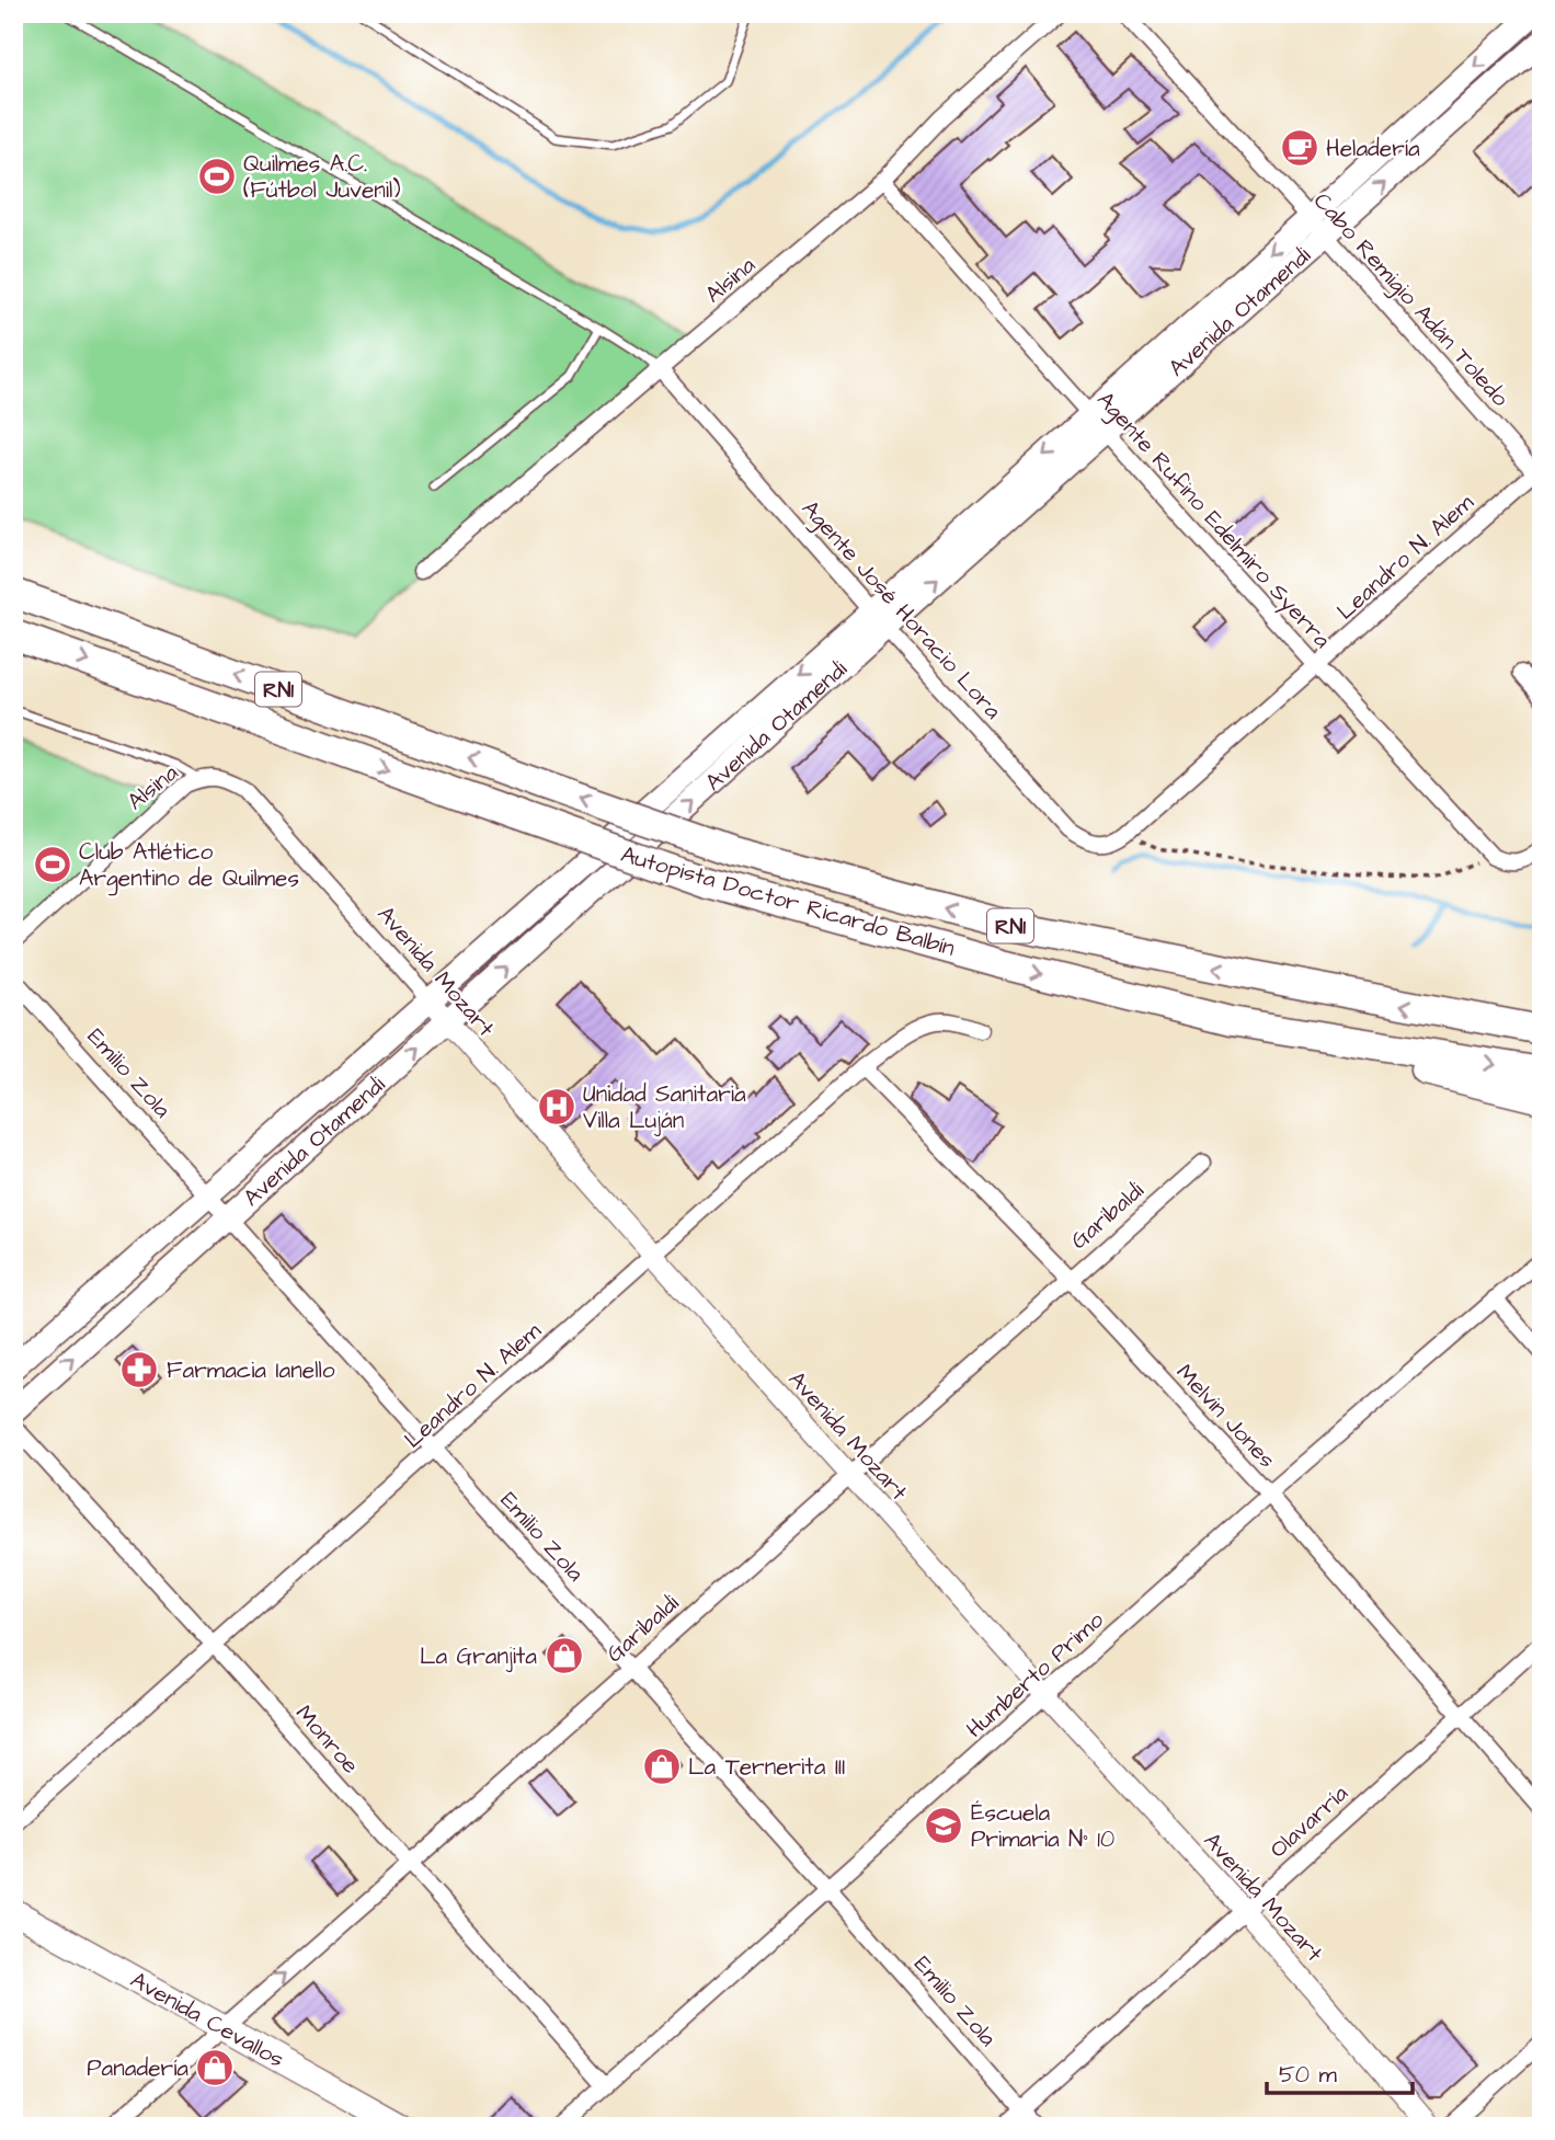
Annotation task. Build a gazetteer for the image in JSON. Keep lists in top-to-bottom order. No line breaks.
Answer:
{"streets":{"highway":["RN1","Autopista Doctor Ricardo Balbín"],"main road":["Avenida Otamendi","Avenida Cevallos"],"street":["Alsina","Cabo Remigio Adán Toledo","Agente Rufino Edelmiro Syerra","Leandro N. Alem","Agente José Horacio Lora","Avenida Mozart","Emilio Zola","Garibaldi","Melvin Jones","Humberto Primo","Monroe","Olavarría"]},"crossings":[["Alsina","Agente Rufino Edelmiro Syerra"],["Alsina","Agente José Horacio Lora"],["Alsina","Avenida Mozart"],["Cabo Remigio Adán Toledo","Avenida Otamendi"],["Cabo Remigio Adán Toledo","Leandro N. Alem"],["Avenida Otamendi","Agente Rufino Edelmiro Syerra"],["Avenida Otamendi","Agente José Horacio Lora"],["Avenida Otamendi","Avenida Mozart"],["Avenida Otamendi","Emilio Zola"],["Agente Rufino Edelmiro Syerra","Leandro N. Alem"],["Leandro N. Alem","Agente José Horacio Lora"],["Leandro N. Alem","Avenida Mozart"],["Leandro N. Alem","Emilio Zola"],["Leandro N. Alem","Melvin Jones"],["Leandro N. Alem","Monroe"],["Avenida Mozart","Garibaldi"],["Avenida Mozart","Humberto Primo"],["Avenida Mozart","Olavarría"],["Emilio Zola","Garibaldi"],["Emilio Zola","Humberto Primo"],["Emilio Zola","Olavarría"],["Garibaldi","Melvin Jones"],["Garibaldi","Monroe"],["Garibaldi","Avenida Cevallos"],["Melvin Jones","Humberto Primo"],["Melvin Jones","Olavarría"],["Humberto Primo","Monroe"]],"places":{"cafe":["Heladería"],"sports":["Quilmes A.C. (Fútbol Juvenil)","Club Atlético Argentino de Quilmes"],"hospital":["Unidad Sanitaria Villa Luján"],"pharmacy":["Farmacia Ianello"],"shop":["La Granjita","La Ternerita III","Panadería"],"school or university":["Éscuela Primaria N° 10"]},"scale_bar":"50 m"}
